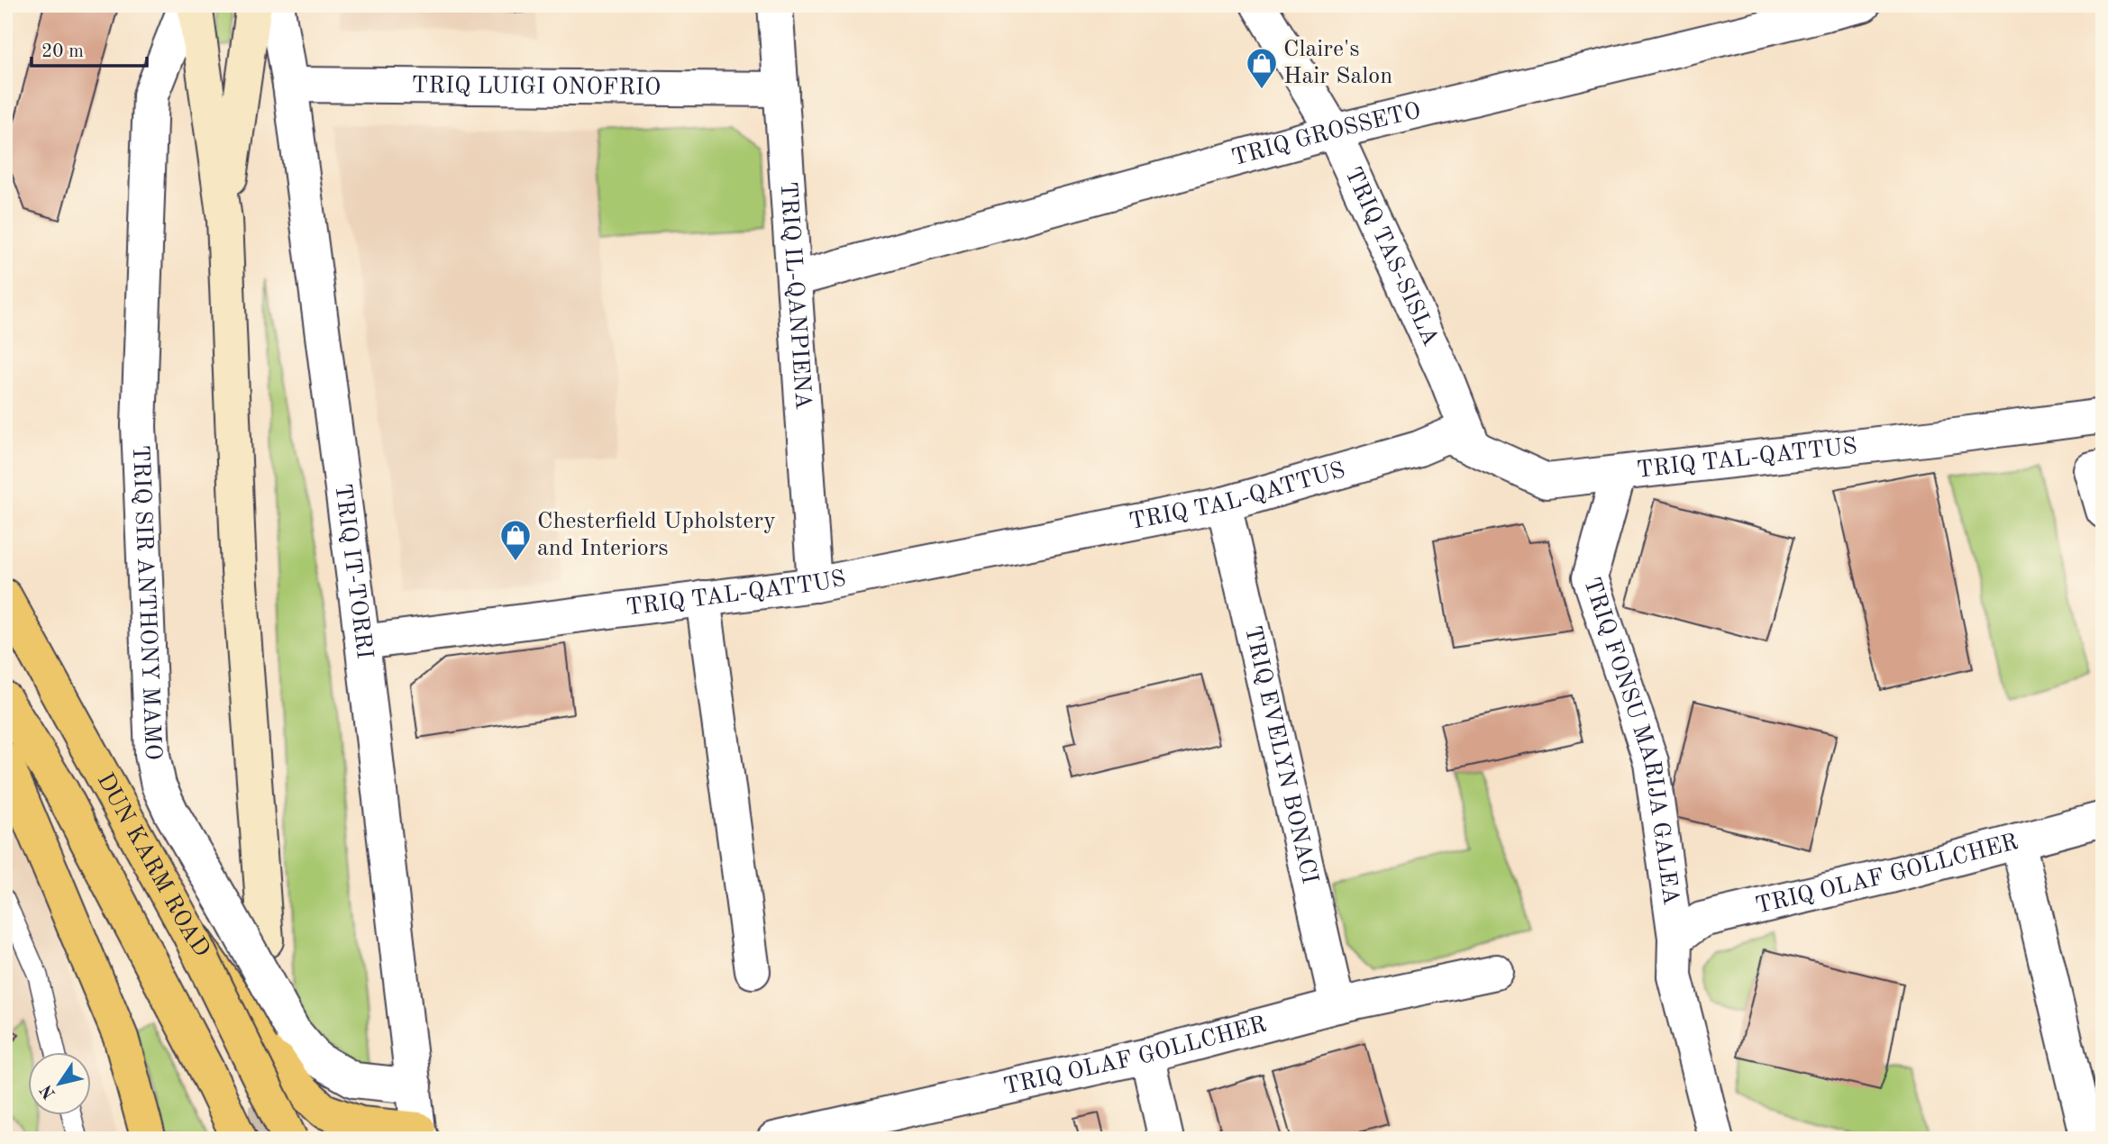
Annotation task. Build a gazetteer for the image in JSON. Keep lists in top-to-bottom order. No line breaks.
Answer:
{"streets":{"highway":["DUN KARM ROAD"],"street":["TRIQ LUIGI ONOFRIO","TRIQ GROSSETO","TRIQ TAS-SISLA","TRIQ IL-QANPIENA","TRIQ TAL-QATTUS","TRIQ IT-TORRI","TRIQ SIR ANTHONY MAMO","TRIQ FONSU MARIJA GALEA","TRIQ EVELYN BONACI","TRIQ OLAF GOLLCHER"]},"crossings":[["TRIQ LUIGI ONOFRIO","TRIQ IL-QANPIENA"],["TRIQ LUIGI ONOFRIO","TRIQ IT-TORRI"],["TRIQ GROSSETO","TRIQ TAS-SISLA"],["TRIQ GROSSETO","TRIQ IL-QANPIENA"],["TRIQ TAS-SISLA","TRIQ TAL-QATTUS"],["TRIQ IL-QANPIENA","TRIQ TAL-QATTUS"],["TRIQ TAL-QATTUS","TRIQ IT-TORRI"],["TRIQ TAL-QATTUS","TRIQ FONSU MARIJA GALEA"],["TRIQ TAL-QATTUS","TRIQ EVELYN BONACI"],["TRIQ IT-TORRI","TRIQ SIR ANTHONY MAMO"],["TRIQ FONSU MARIJA GALEA","TRIQ OLAF GOLLCHER"],["TRIQ EVELYN BONACI","TRIQ OLAF GOLLCHER"]],"places":{"shop":["Claire's Hair Salon","Chesterfield Upholstery and Interiors"]},"scale_bar":"20 m","north":"bottom left"}
